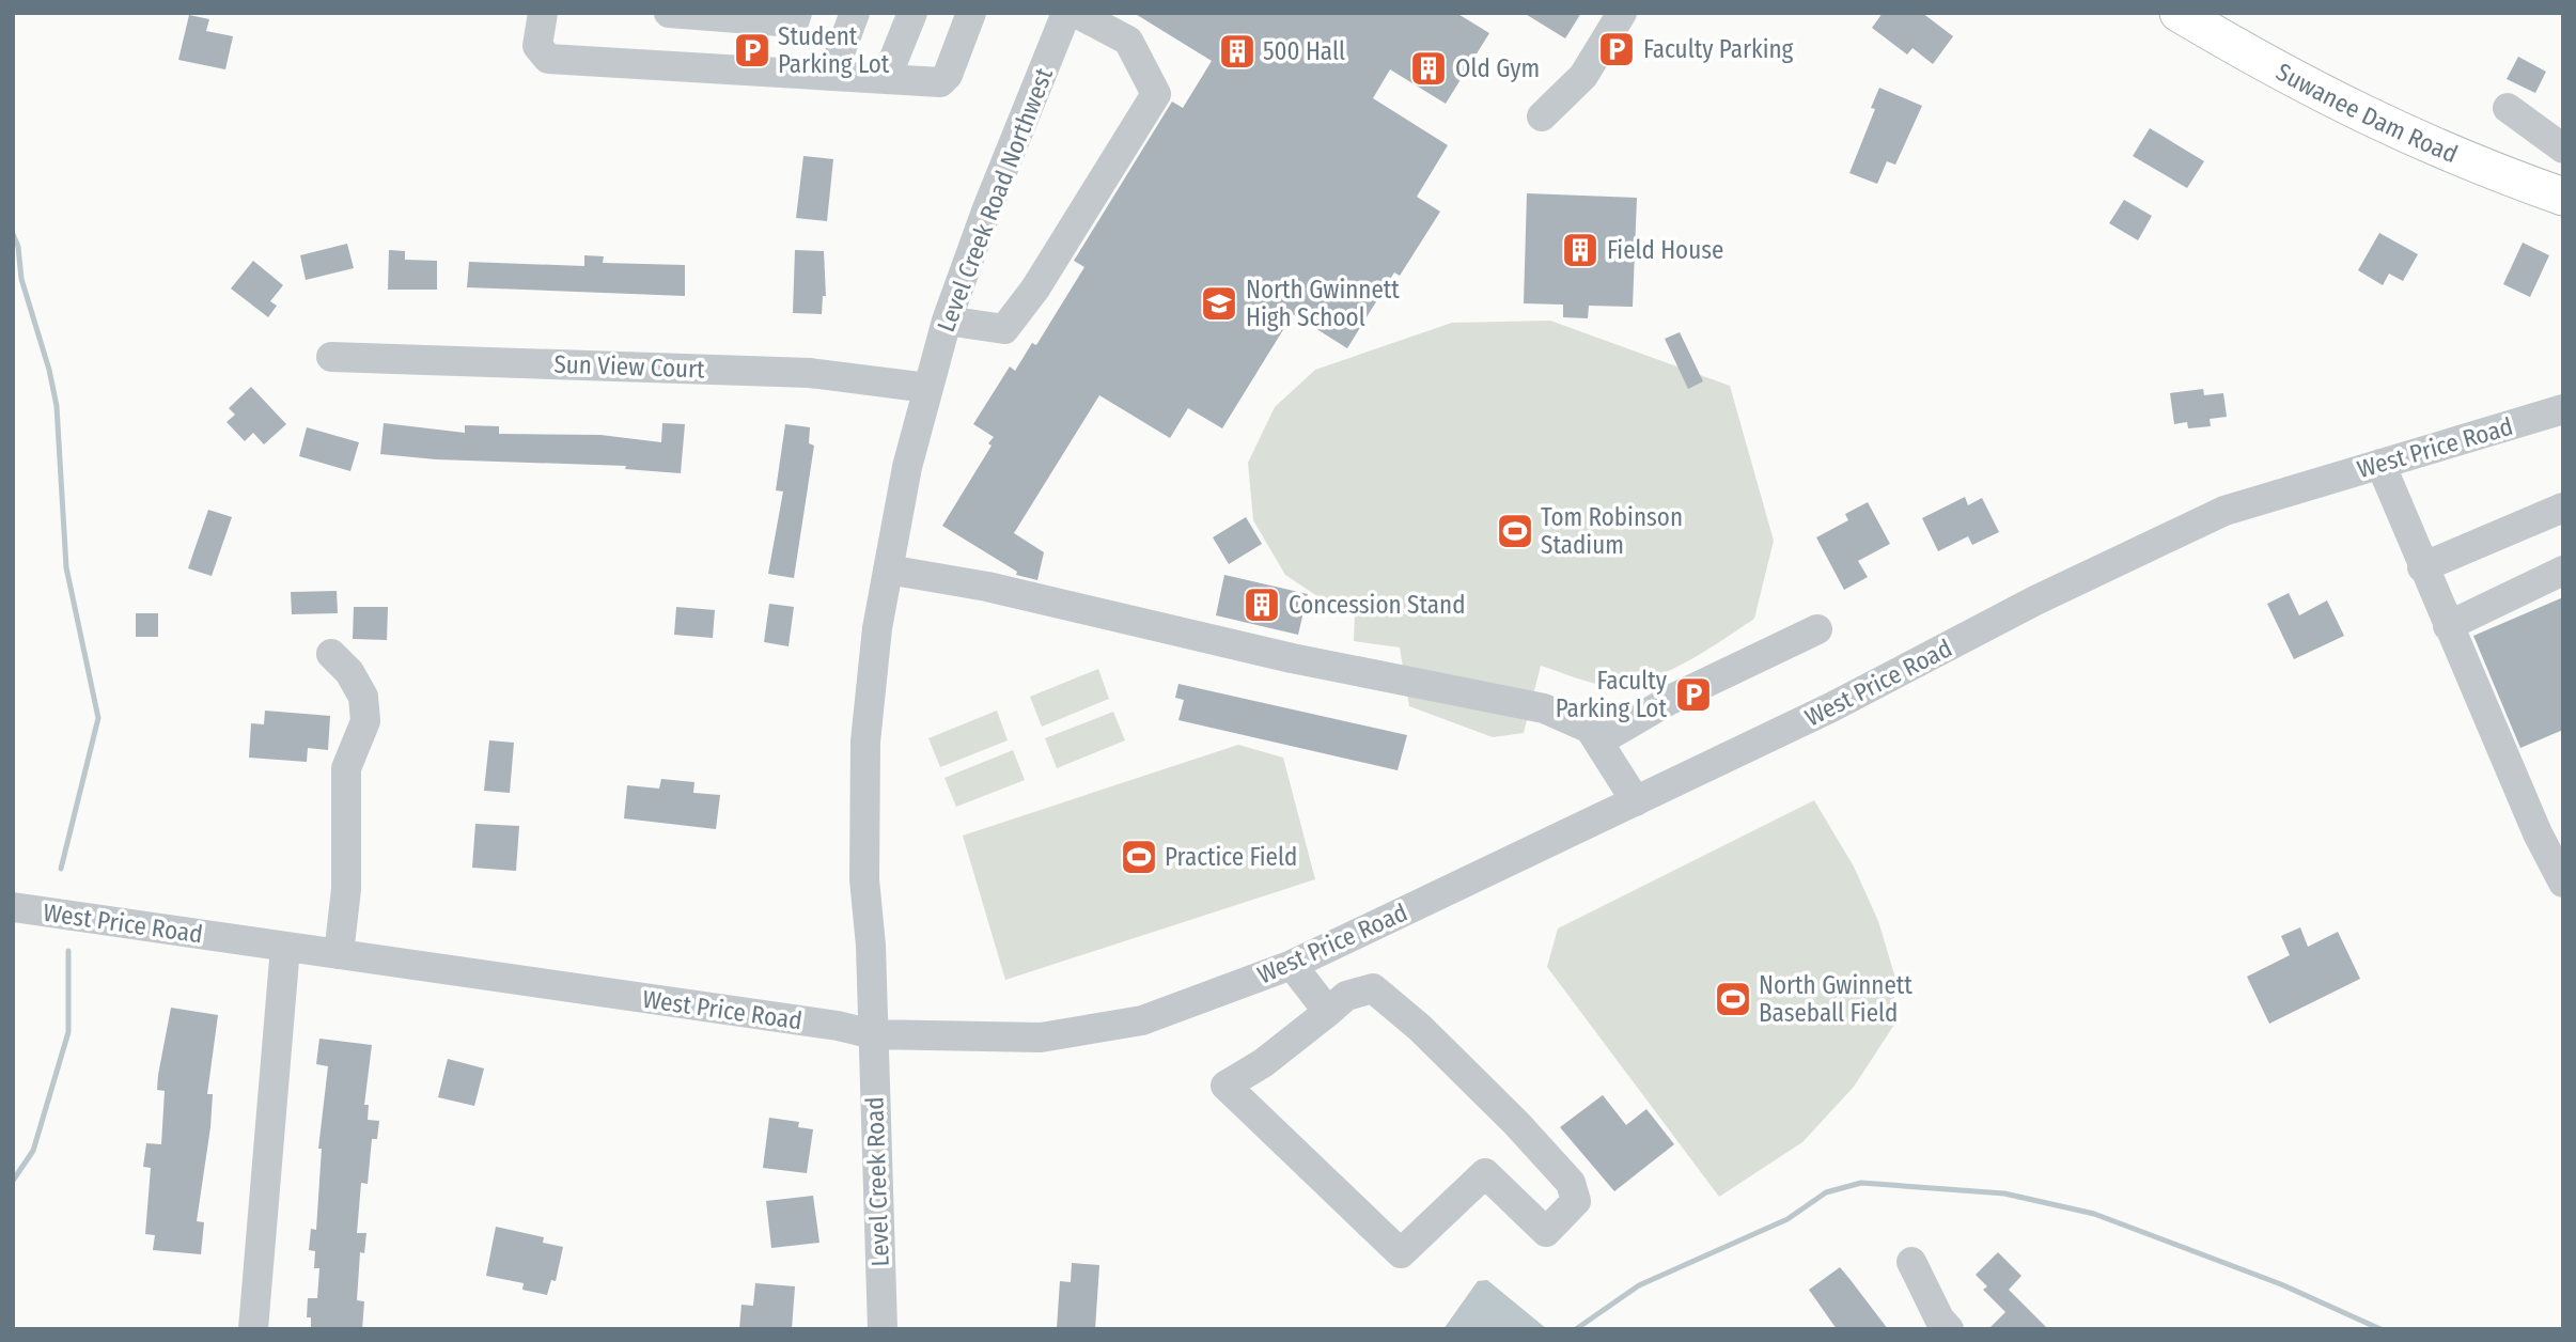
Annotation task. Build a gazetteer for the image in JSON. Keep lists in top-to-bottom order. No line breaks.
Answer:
{"streets":{"main road":["Suwanee Dam Road"],"street":["Level Creek Road Northwest","Sun View Court","West Price Road","Level Creek Road"]},"crossings":[["Level Creek Road Northwest","Sun View Court"],["Level Creek Road Northwest","Level Creek Road"],["West Price Road","Level Creek Road"]],"places":{"parking":["Faculty Parking","Student Parking Lot","Faculty Parking Lot"],"building":["500 Hall","Old Gym","Field House","Concession Stand"],"school or university":["North Gwinnett High School"],"sports":["Tom Robinson Stadium","Practice Field","North Gwinnett Baseball Field"]}}
